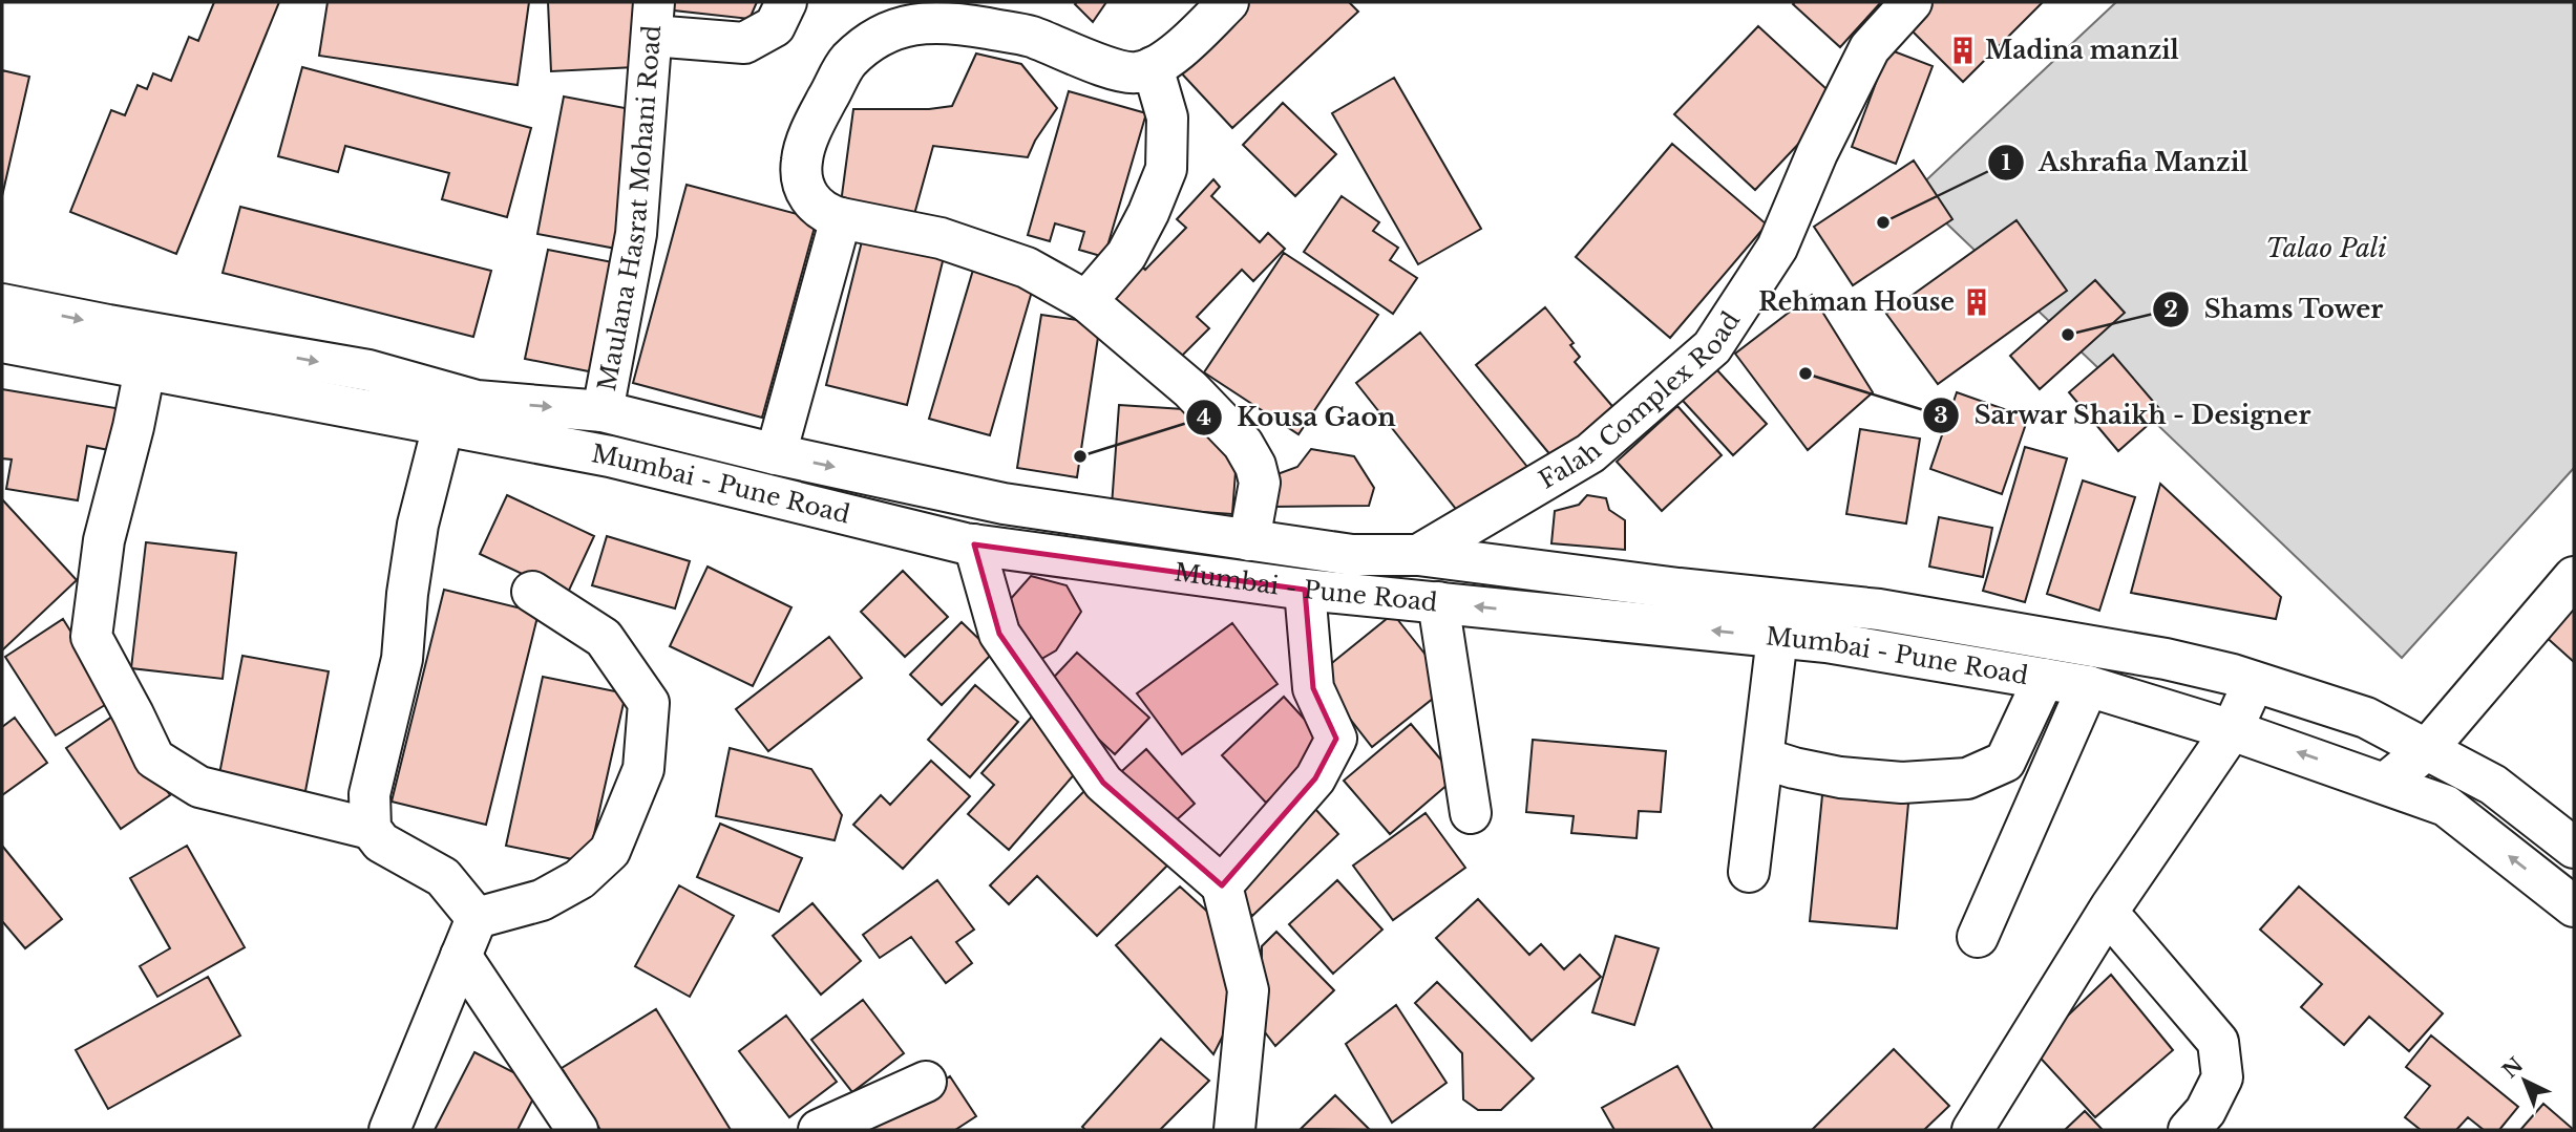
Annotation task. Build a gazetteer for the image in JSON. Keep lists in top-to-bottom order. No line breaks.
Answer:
{"streets":{"street":["Maulana Hasrat Mohani Road","Falah Complex Road","Mumbai - Pune Road"]},"crossings":[["Maulana Hasrat Mohani Road","Mumbai - Pune Road"],["Falah Complex Road","Mumbai - Pune Road"]],"water":["Talao Pali"],"places":{"building":["Madina manzil","Rehman House"],"other":["Ashrafia Manzil","Shams Tower","Sarwar Shaikh - Designer","Kousa Gaon"]},"north":"top left"}
